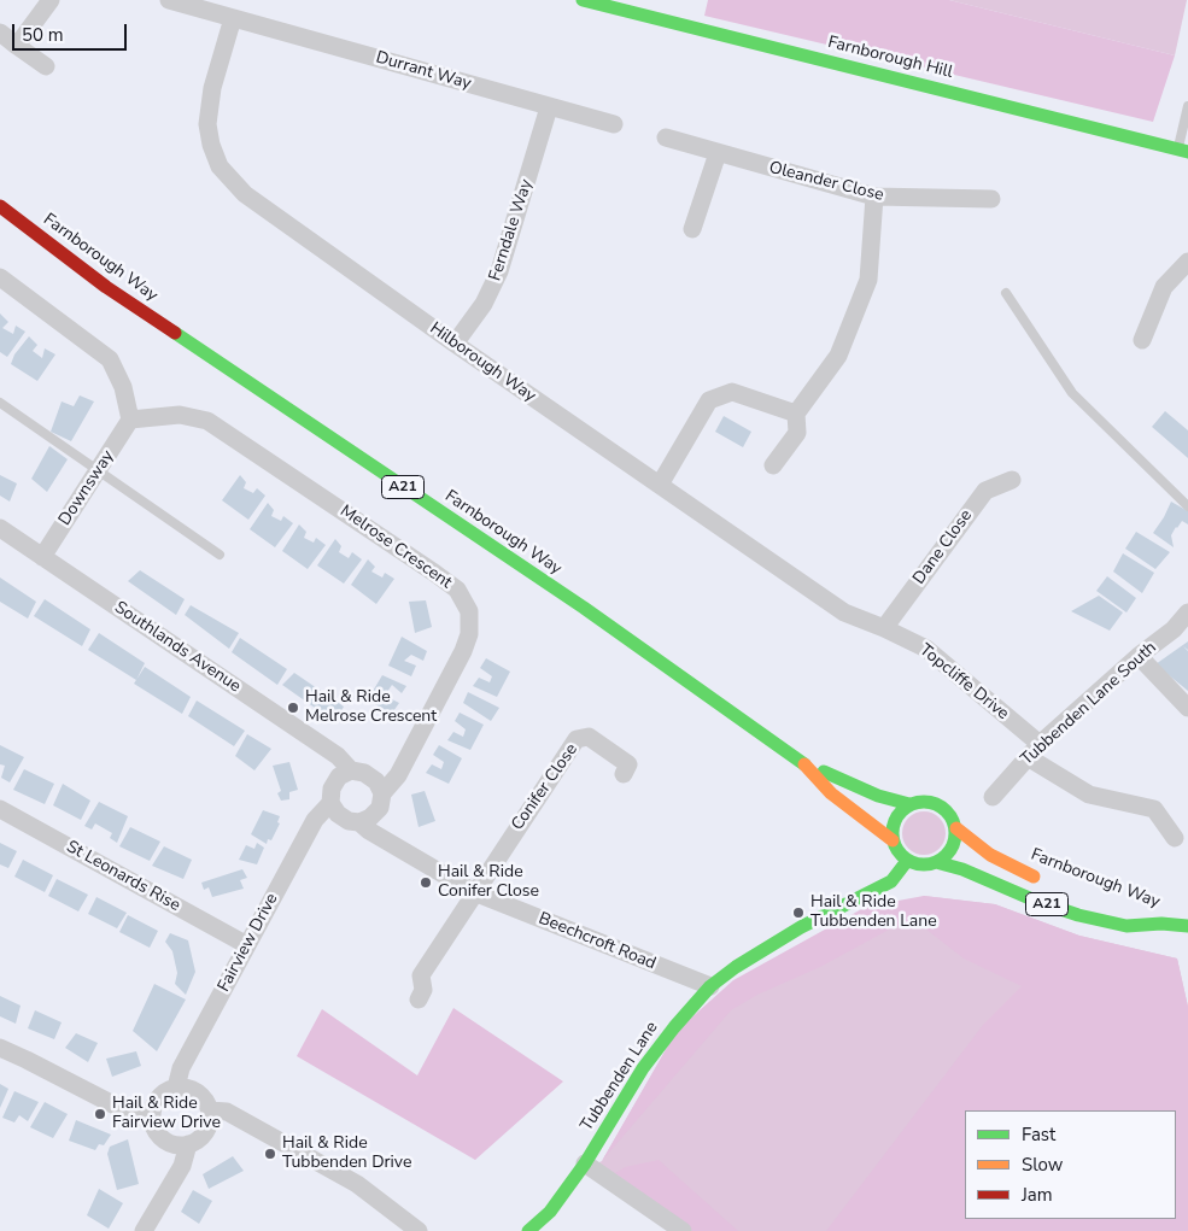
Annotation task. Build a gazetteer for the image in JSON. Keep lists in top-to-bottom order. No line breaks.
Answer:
{"streets":{"main road":["Farnborough Hill","Farnborough Way","A21","Tubbenden Lane"],"street":["Durrant Way","Oleander Close","Ferndale Way","Hilborough Way","Downsway","Melrose Crescent","Dane Close","Southlands Avenue","Topcliffe Drive","Tubbenden Lane South","Conifer Close","St Leonards Rise","Beechcroft Road","Fairview Drive"]},"crossings":[["Durrant Way","Ferndale Way"],["Durrant Way","Hilborough Way"],["Ferndale Way","Hilborough Way"],["Farnborough Way","Tubbenden Lane"],["Hilborough Way","Dane Close"],["Hilborough Way","Topcliffe Drive"],["Downsway","Melrose Crescent"],["Downsway","Southlands Avenue"],["Melrose Crescent","Southlands Avenue"],["Melrose Crescent","Beechcroft Road"],["Melrose Crescent","Fairview Drive"],["Dane Close","Topcliffe Drive"],["Southlands Avenue","Beechcroft Road"],["Southlands Avenue","Fairview Drive"],["Topcliffe Drive","Tubbenden Lane South"],["Conifer Close","Beechcroft Road"],["St Leonards Rise","Fairview Drive"],["Beechcroft Road","Fairview Drive"],["Beechcroft Road","Tubbenden Lane"]],"places":["Hail & Ride Melrose Crescent","Hail & Ride Conifer Close","Hail & Ride Tubbenden Lane","Hail & Ride Fairview Drive","Hail & Ride Tubbenden Drive"],"legend":["Fast","Slow","Jam"],"scale_bar":"50 m"}
